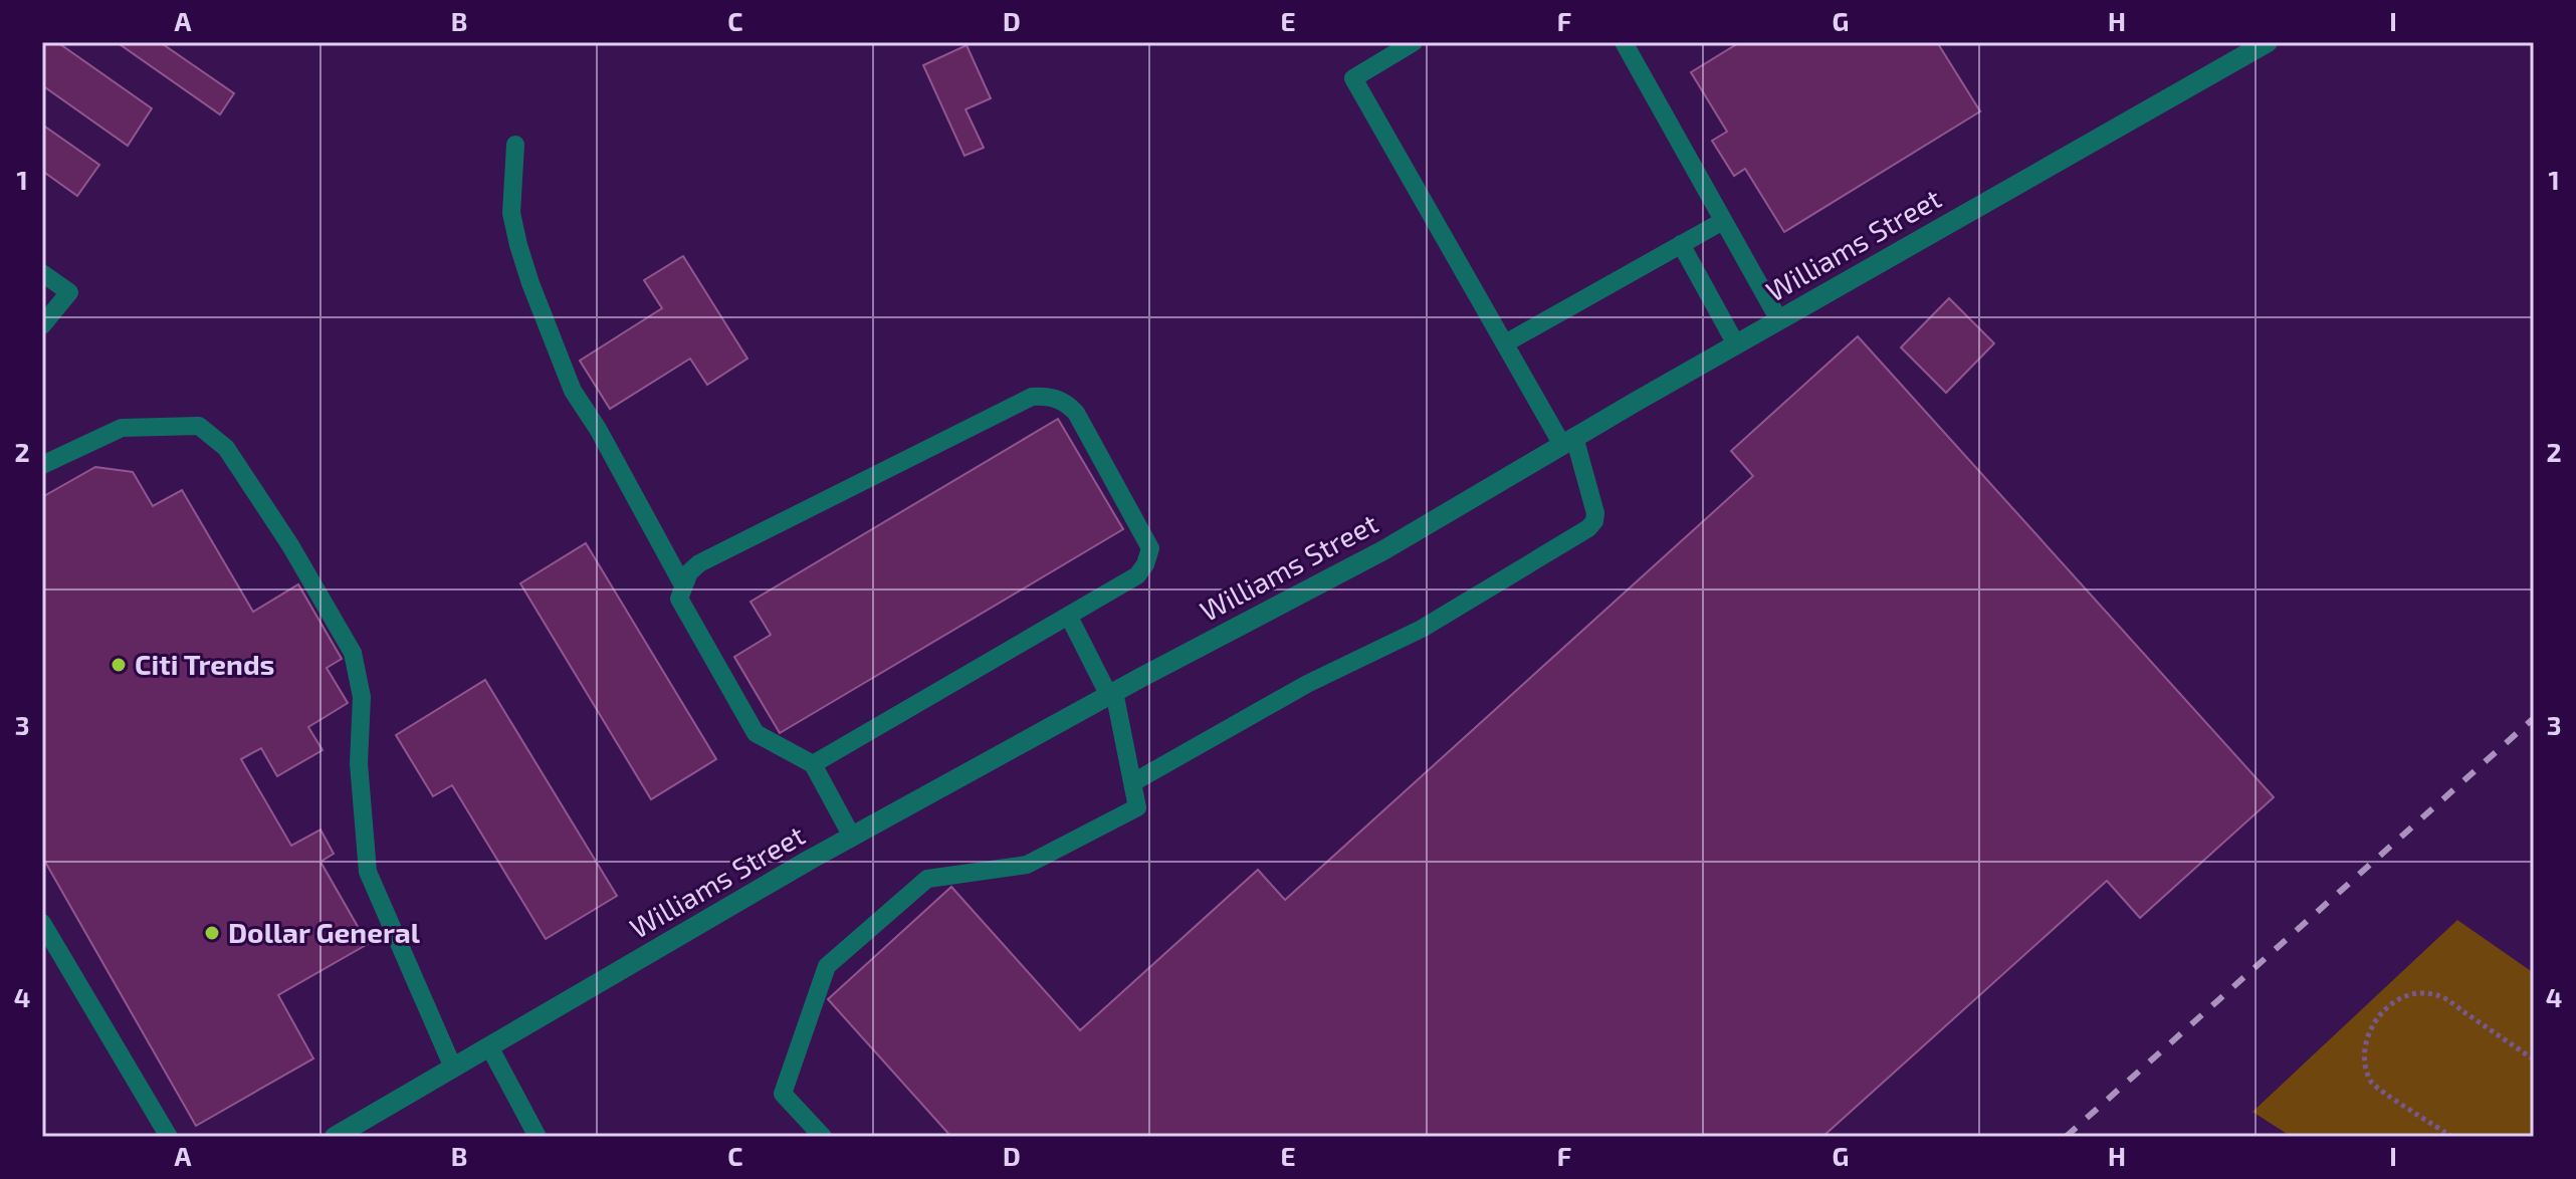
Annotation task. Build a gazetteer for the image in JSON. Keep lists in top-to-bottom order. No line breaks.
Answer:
{"streets":{"street":["Williams Street"]},"places":["Citi Trends","Dollar General"],"grid":{"columns":["A","B","C","D","E","F","G","H","I"],"rows":["1","2","3","4"]}}
